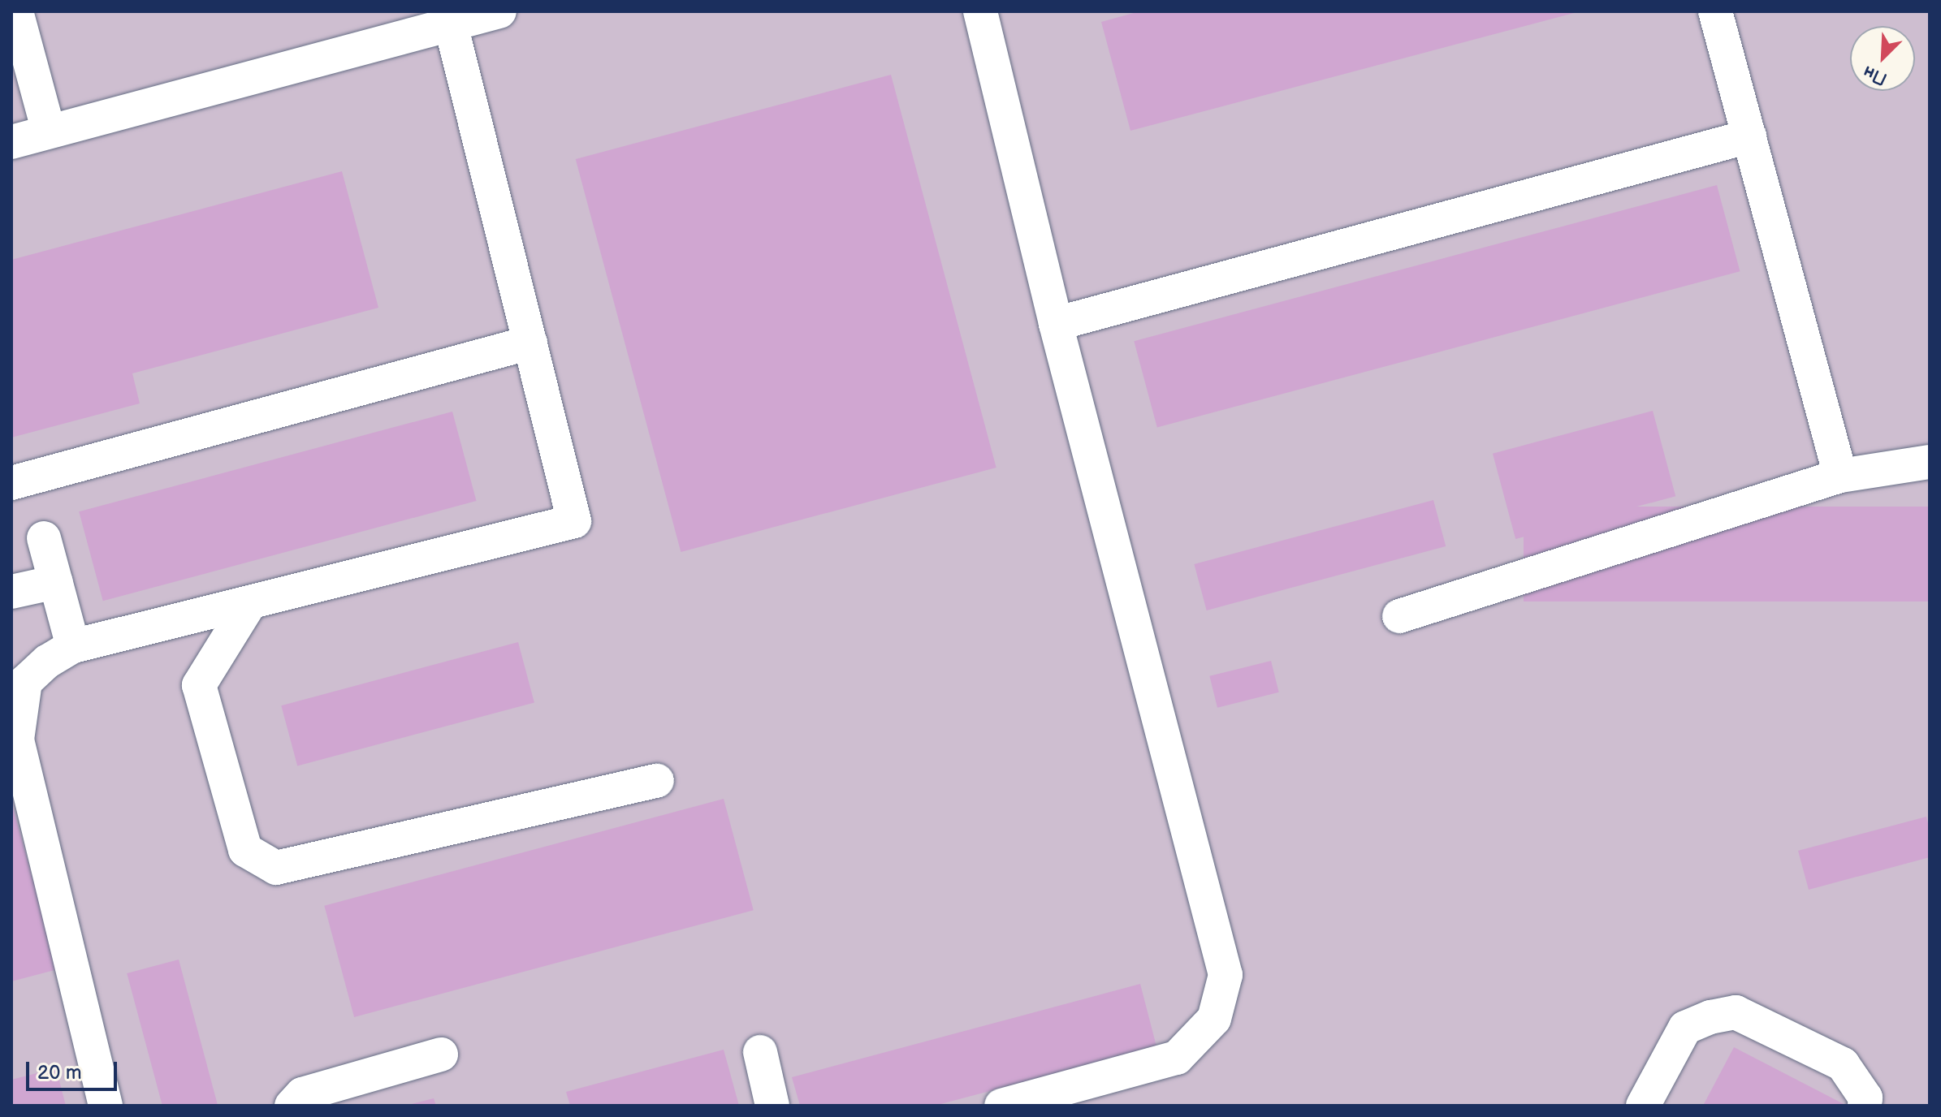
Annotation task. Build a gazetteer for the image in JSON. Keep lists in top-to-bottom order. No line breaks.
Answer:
{"scale_bar":"20 m","north":"bottom left"}
